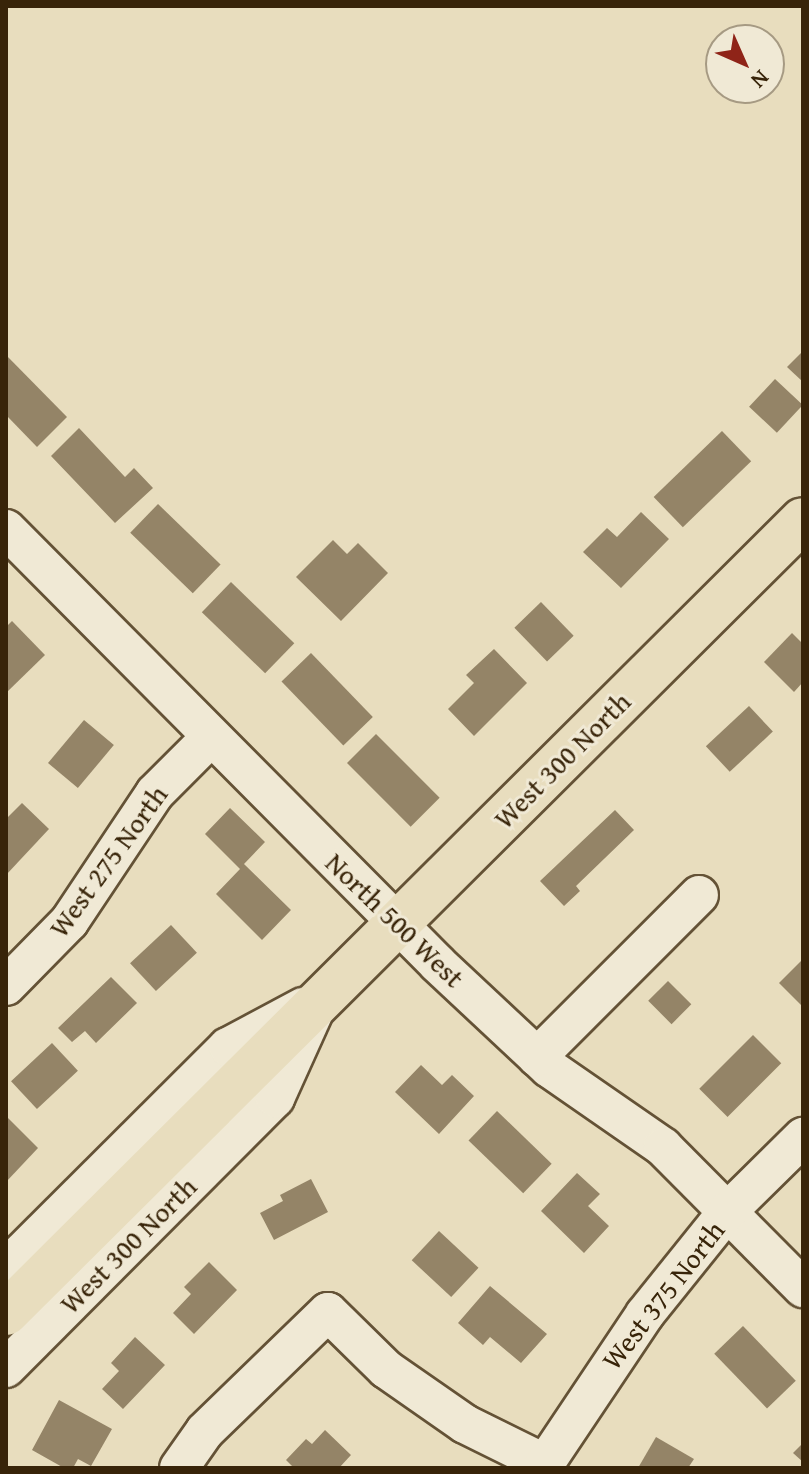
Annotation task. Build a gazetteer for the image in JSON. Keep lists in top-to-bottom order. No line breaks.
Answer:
{"streets":{"main road":["West 300 North"],"street":["West 275 North","North 500 West","West 375 North"]},"crossings":[["West 300 North","North 500 West"],["West 275 North","North 500 West"],["North 500 West","West 375 North"]],"north":"bottom right"}
